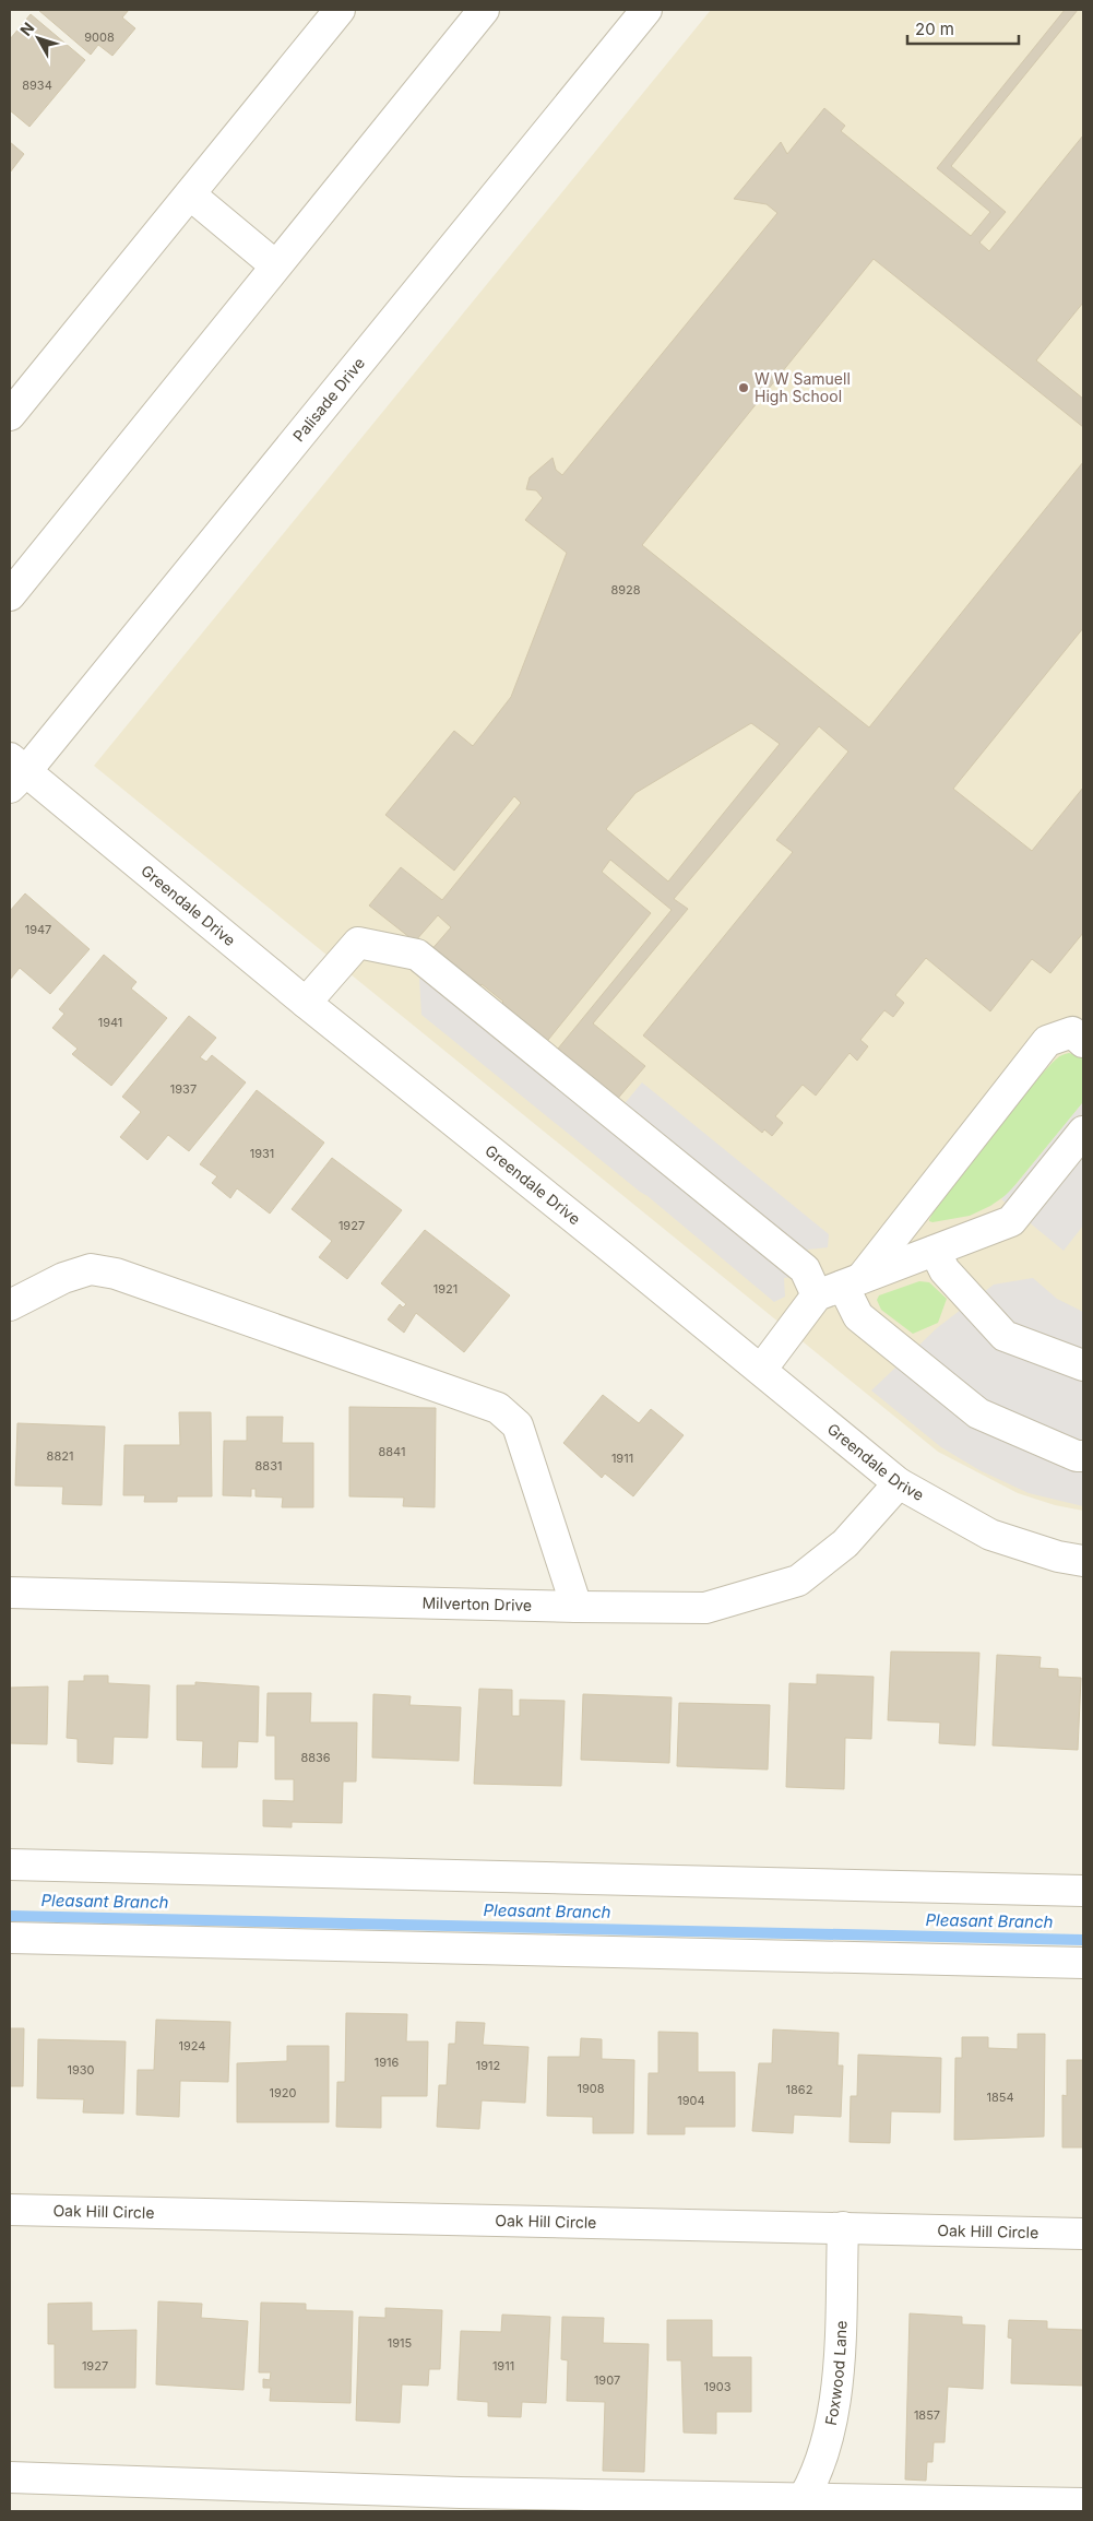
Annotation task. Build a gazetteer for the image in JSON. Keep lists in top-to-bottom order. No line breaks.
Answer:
{"streets":{"street":["Palisade Drive","Greendale Drive","Milverton Drive","Oak Hill Circle","Foxwood Lane"]},"crossings":[["Palisade Drive","Greendale Drive"],["Greendale Drive","Milverton Drive"],["Oak Hill Circle","Foxwood Lane"]],"water":["Pleasant Branch"],"places":["W W Samuell High School"],"house_numbers":["9008","8934","8928","1947","1941","1937","1931","1927","1921","8841","8821","1911","8831","8836","1924","1916","1912","1930","1908","1862","1920","1854","1904","1915","1927","1911","1907","1903","1857"],"scale_bar":"20 m","north":"top left"}
